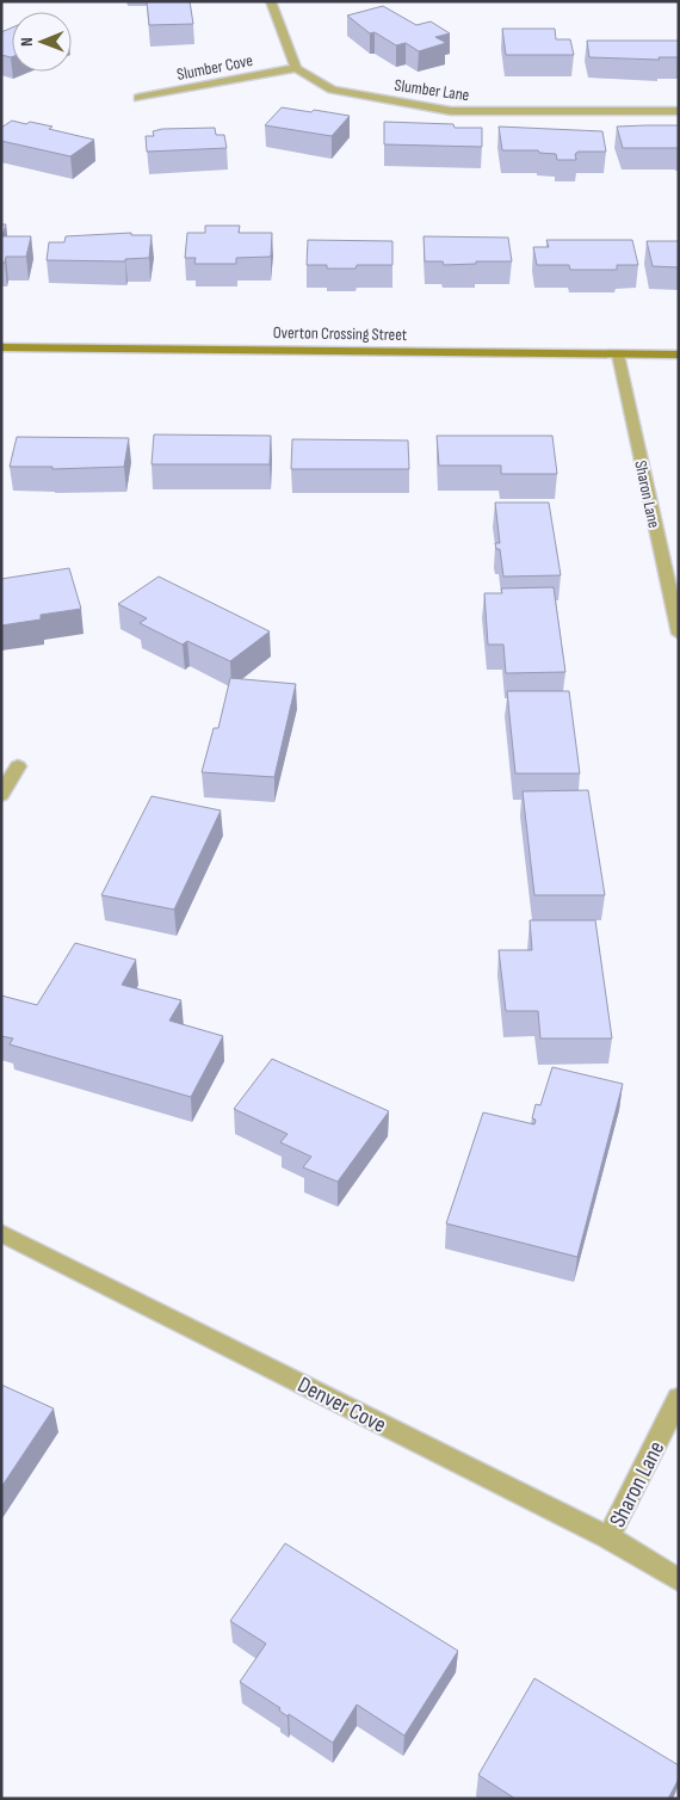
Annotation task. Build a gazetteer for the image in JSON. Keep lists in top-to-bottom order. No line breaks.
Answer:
{"streets":{"street":["Slumber Cove","Slumber Lane","Overton Crossing Street","Sharon Lane","Denver Cove"]},"crossings":[["Slumber Cove","Slumber Lane"],["Overton Crossing Street","Sharon Lane"],["Sharon Lane","Denver Cove"]],"north":"left"}
